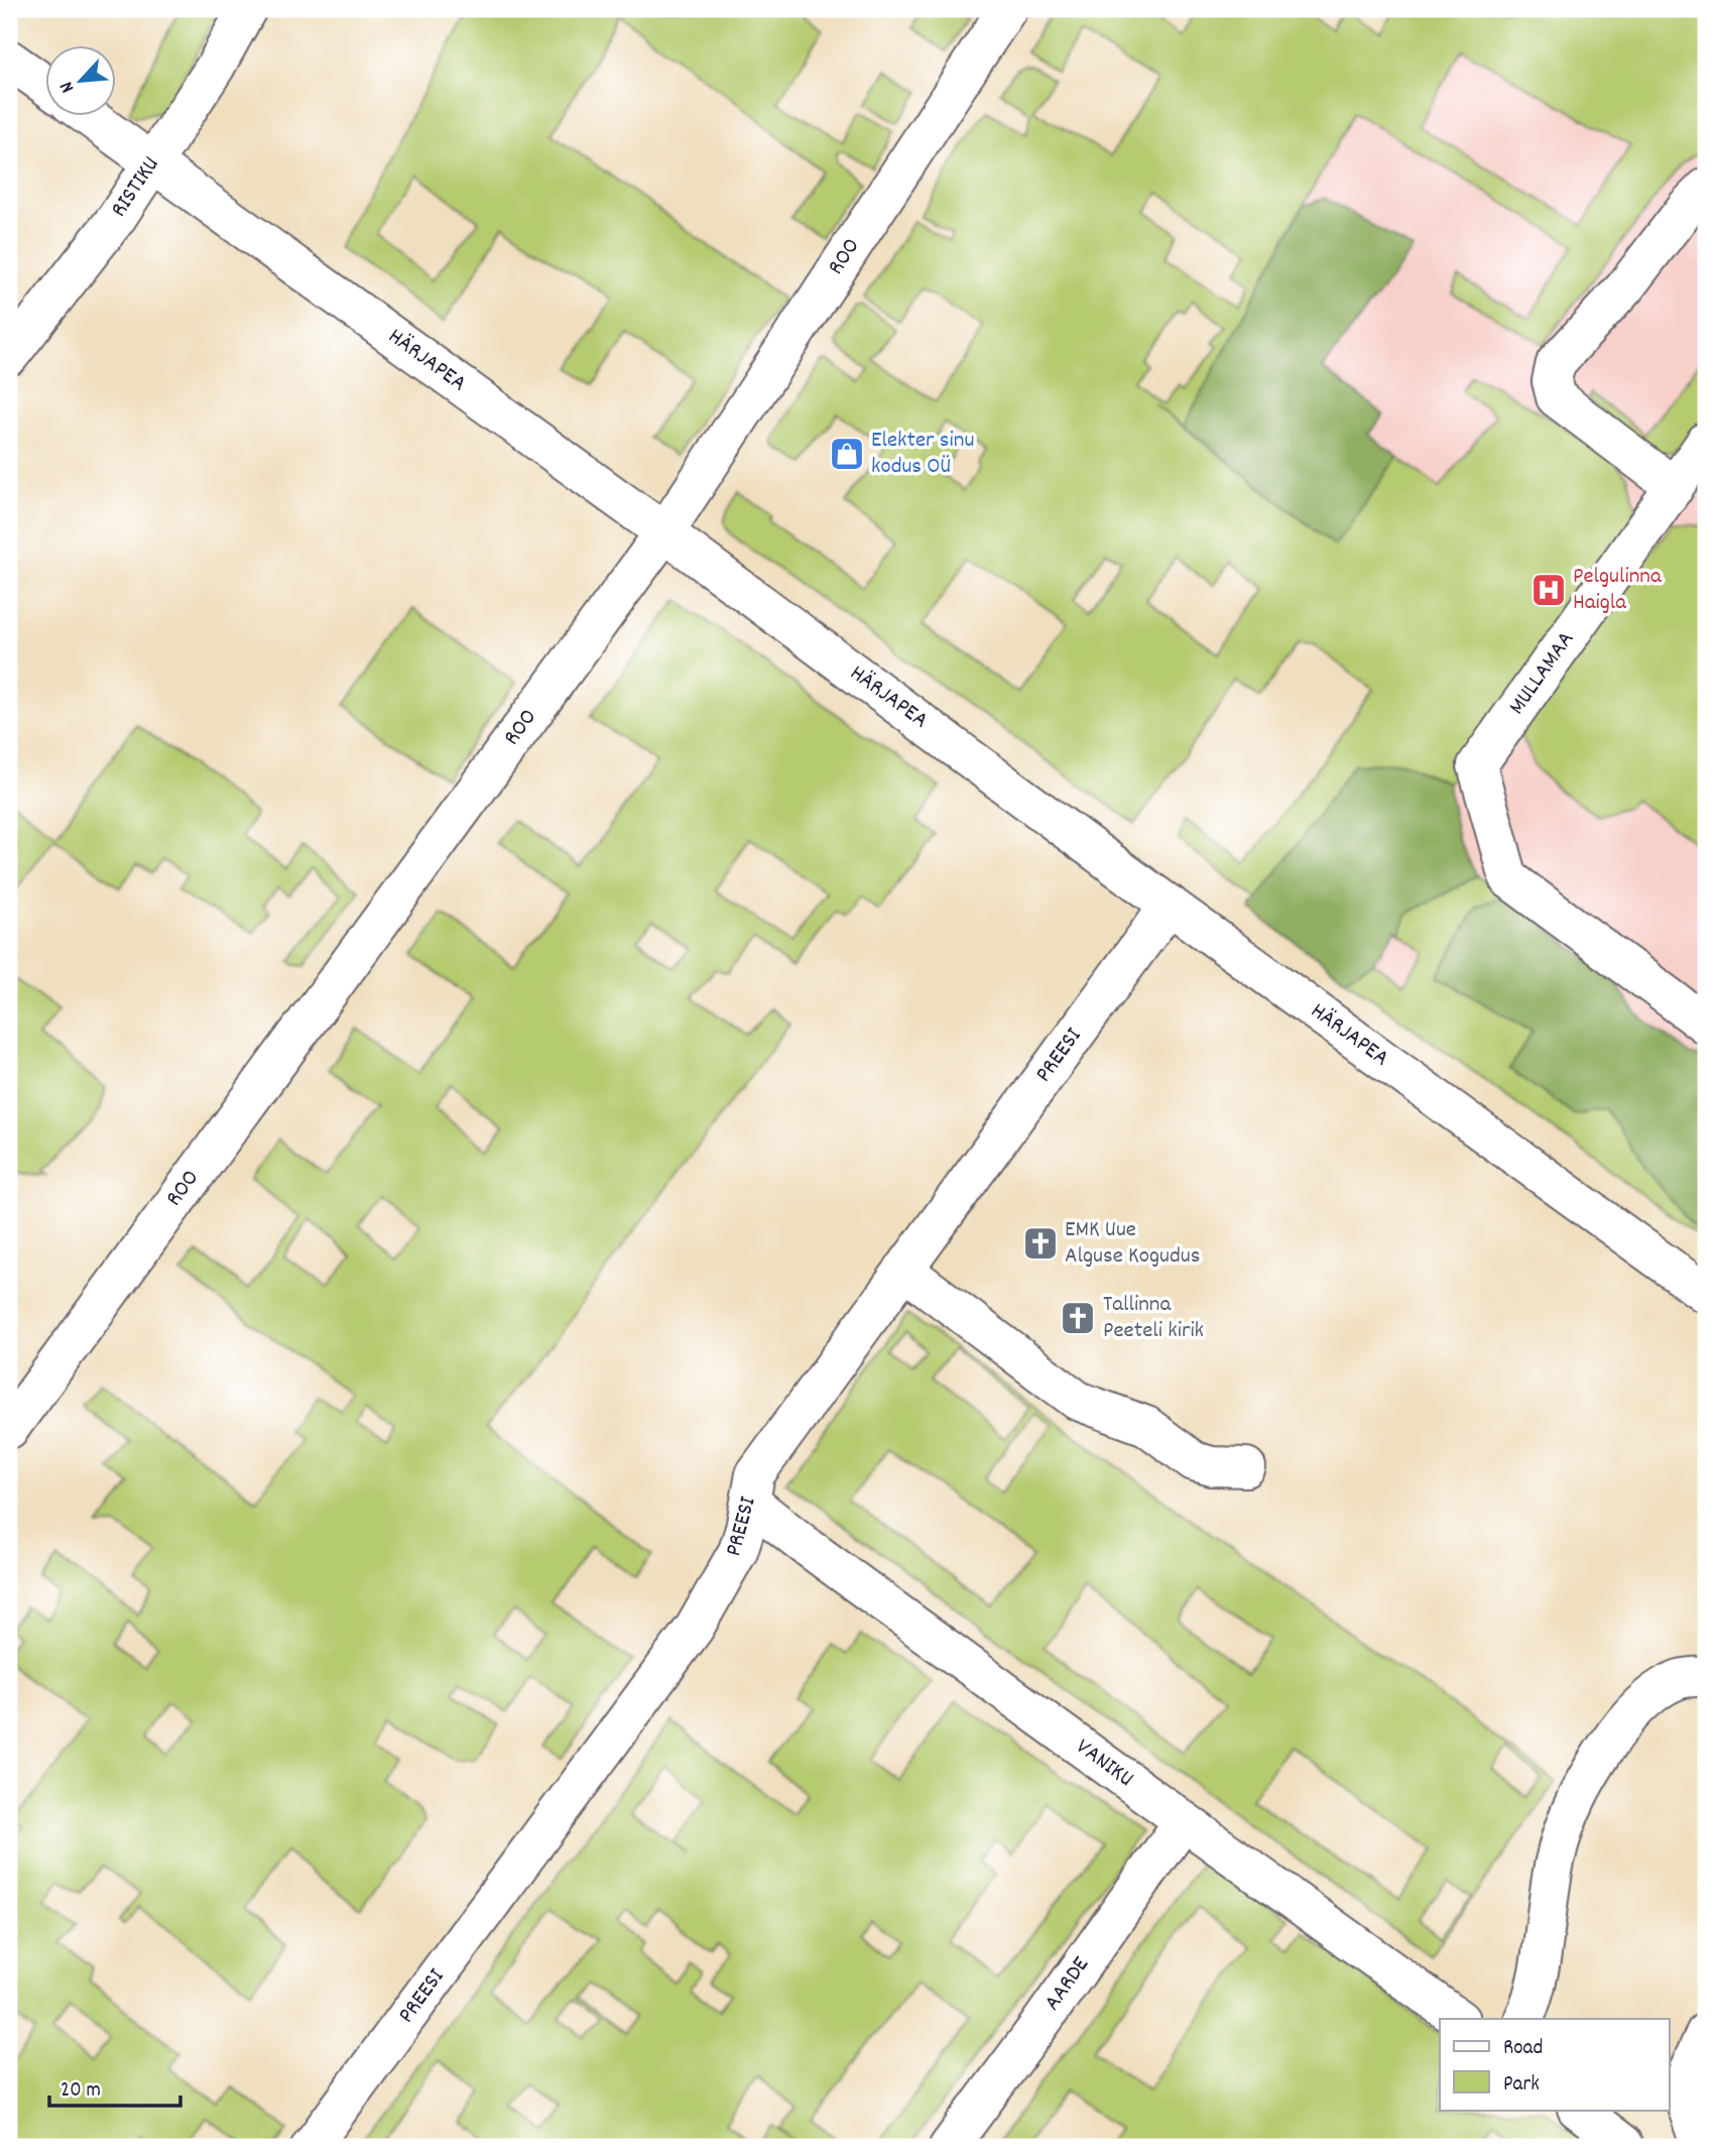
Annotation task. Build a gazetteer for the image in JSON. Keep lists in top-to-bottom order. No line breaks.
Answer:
{"streets":{"street":["RISTIKU","ROO","HÄRJAPEA","MULLAMAA","PREESI","VANIKU","AARDE"]},"crossings":[["RISTIKU","HÄRJAPEA"],["ROO","HÄRJAPEA"],["HÄRJAPEA","PREESI"],["PREESI","VANIKU"],["VANIKU","AARDE"]],"places":{"shop":["Elekter sinu kodus OÜ"],"hospital":["Pelgulinna Haigla"],"church":["EMK Uue Alguse Kogudus","Tallinna Peeteli kirik"]},"legend":["Road","Park"],"scale_bar":"20 m","north":"bottom left"}
